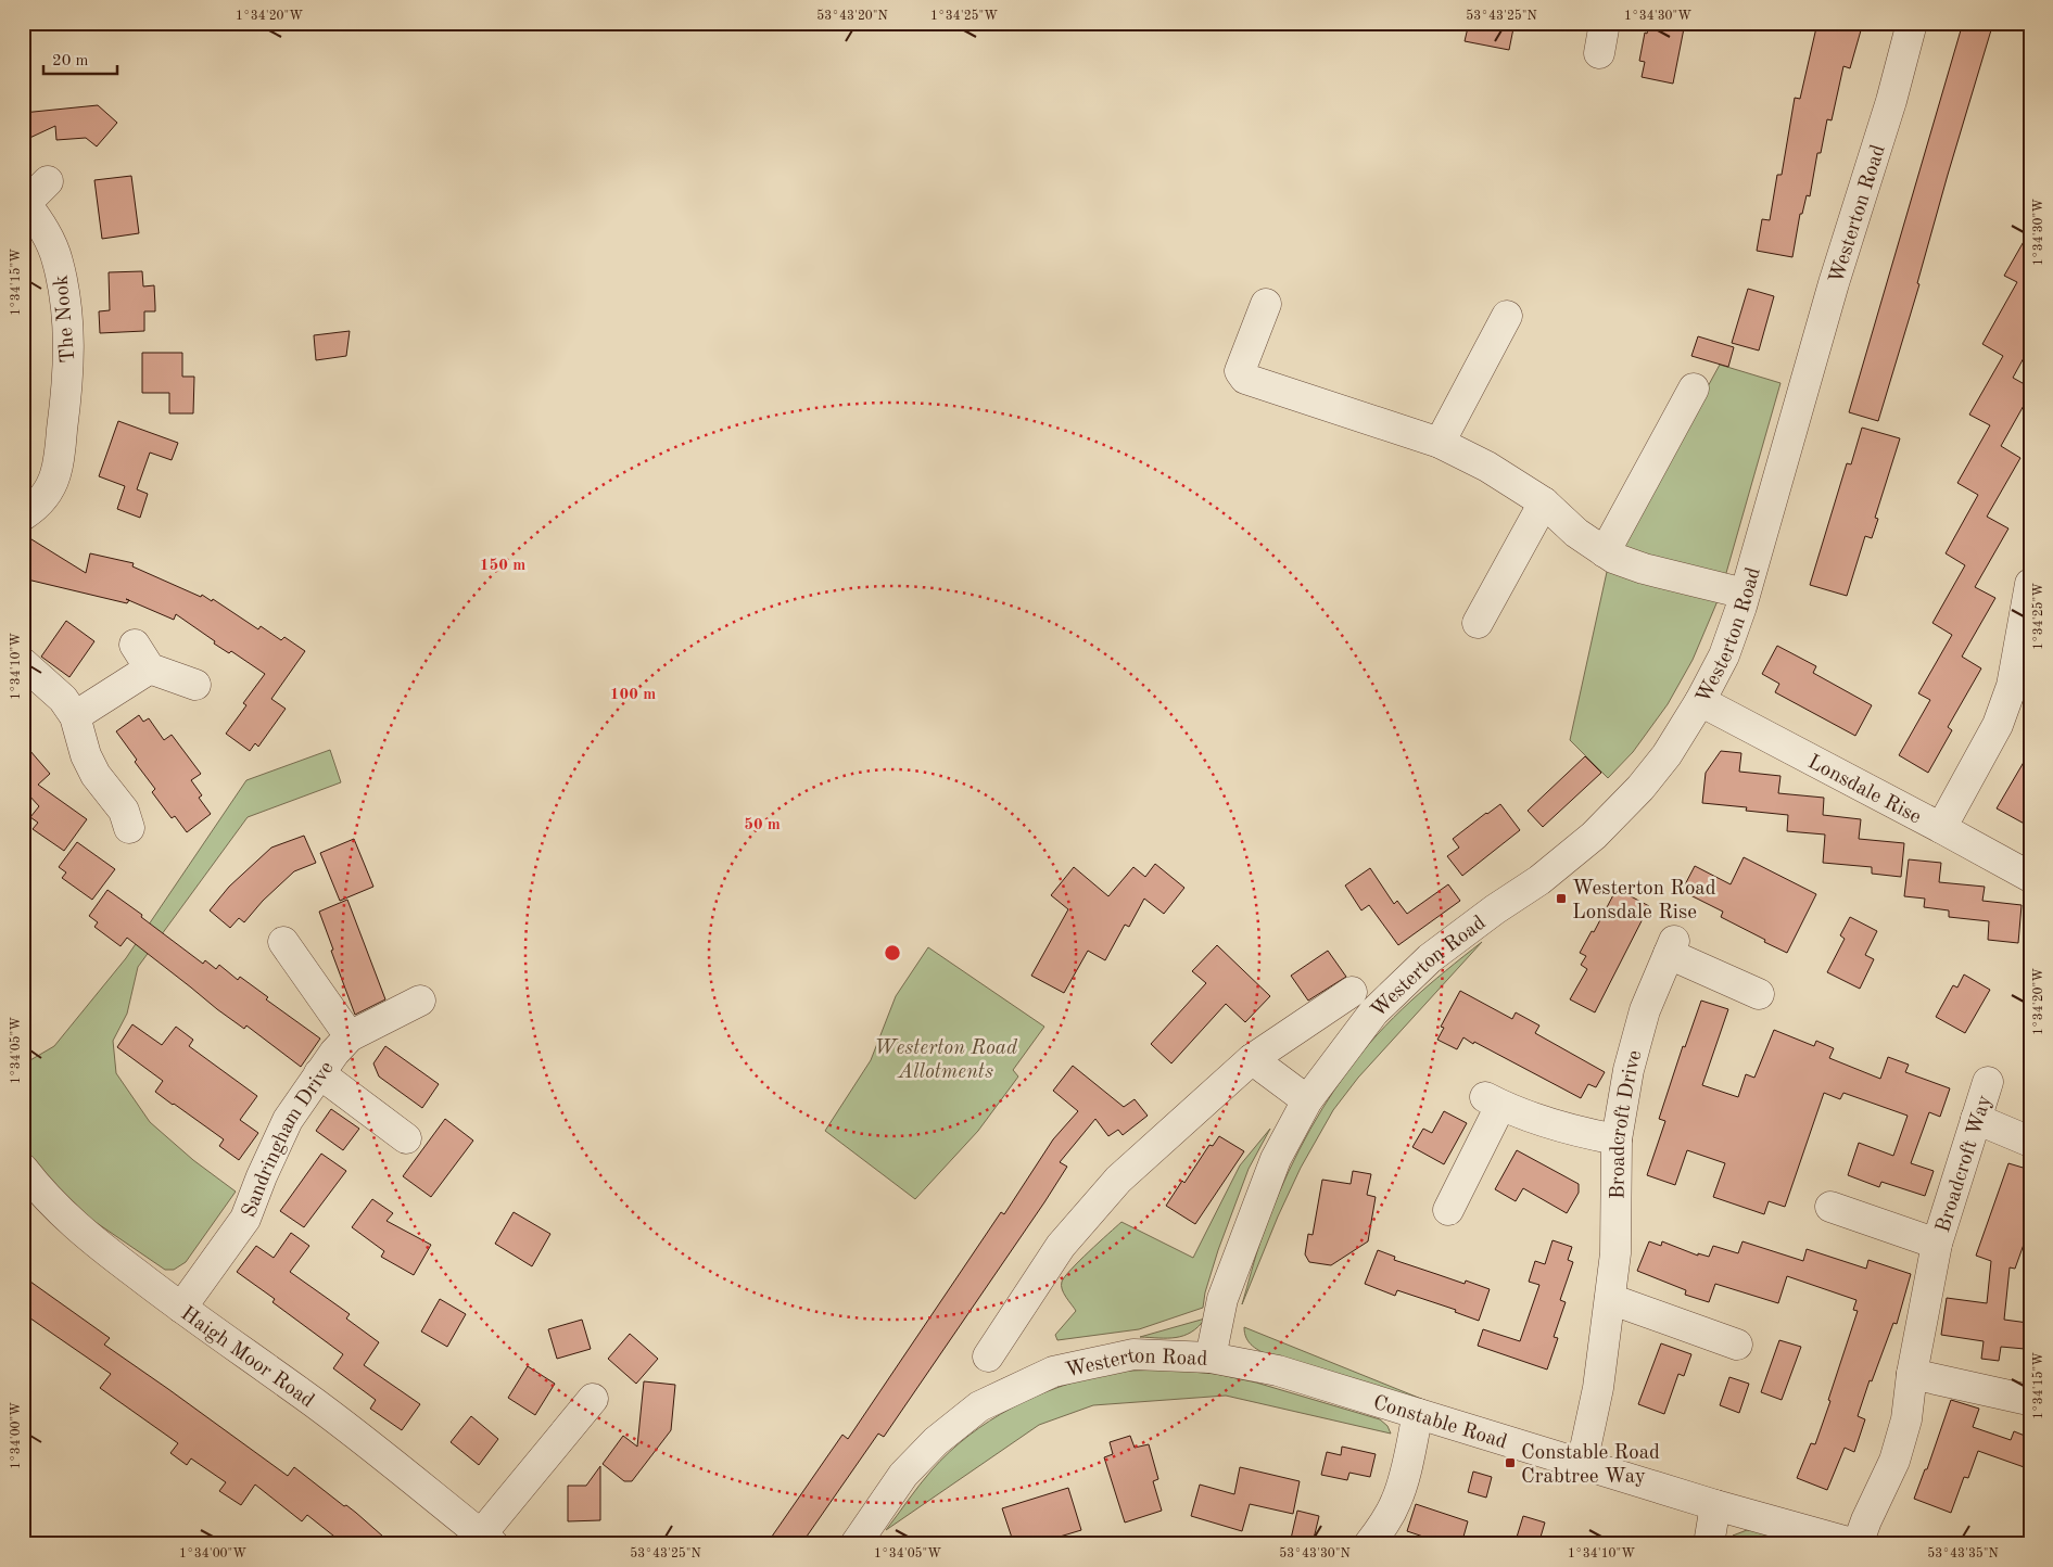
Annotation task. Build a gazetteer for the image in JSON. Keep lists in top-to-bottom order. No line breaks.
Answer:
{"streets":{"street":["Westerton Road","The Nook","Lonsdale Rise","Broadcroft Drive","Sandringham Drive","Broadcroft Way","Haigh Moor Road","Constable Road"]},"crossings":[["Westerton Road","Lonsdale Rise"],["Westerton Road","Constable Road"],["Broadcroft Drive","Constable Road"],["Sandringham Drive","Haigh Moor Road"],["Broadcroft Way","Constable Road"]],"parks":["Westerton Road Allotments"],"places":{"transit":["Westerton Road Lonsdale Rise","Constable Road Crabtree Way"]},"scale_bar":"20 m","coordinates":["1°34'20\"W","53°43'20\"N","1°34'25\"W","53°43'25\"N","1°34'30\"W","1°34'15\"W","1°34'10\"W","1°34'05\"W","1°34'00\"W","53°43'30\"N","53°43'35\"N"],"rings":["150 m","100 m","50 m"]}
